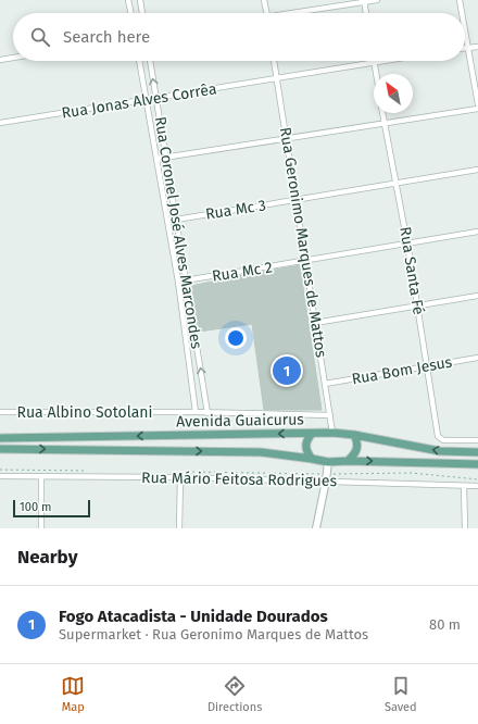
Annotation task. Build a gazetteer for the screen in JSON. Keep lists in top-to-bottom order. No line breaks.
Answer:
{"streets":{"main road":["Avenida Guaicurus"],"street":["Rua Jonas Alves Corrêa","Rua Mc 3","Rua Coronel José Alves Marcondes","Rua Geronimo Marques de Mattos","Rua Santa Fé","Rua Mc 2","Rua Bom Jesus","Rua Albino Sotolani","Rua Mário Feitosa Rodrigues"]},"crossings":[["Rua Jonas Alves Corrêa","Rua Coronel José Alves Marcondes"],["Rua Jonas Alves Corrêa","Rua Geronimo Marques de Mattos"],["Rua Mc 3","Rua Coronel José Alves Marcondes"],["Rua Mc 3","Rua Geronimo Marques de Mattos"],["Rua Mc 3","Rua Santa Fé"],["Rua Coronel José Alves Marcondes","Rua Mc 2"],["Rua Coronel José Alves Marcondes","Rua Albino Sotolani"],["Rua Geronimo Marques de Mattos","Rua Mc 2"],["Rua Geronimo Marques de Mattos","Rua Bom Jesus"],["Rua Geronimo Marques de Mattos","Rua Albino Sotolani"],["Rua Geronimo Marques de Mattos","Avenida Guaicurus"],["Rua Santa Fé","Rua Mc 2"],["Rua Santa Fé","Rua Bom Jesus"]],"scale_bar":"100 m","north":"top left","page":{"search":"Search here","pins":"1","scale":"100 m","heading":"Nearby","list":[{"mark":"1","name":"Fogo Atacadista - Unidade Dourados","note":"Supermarket · Rua Geronimo Marques de Mattos","value":"80 m"}],"nav":["Map","Directions","Saved"]}}
